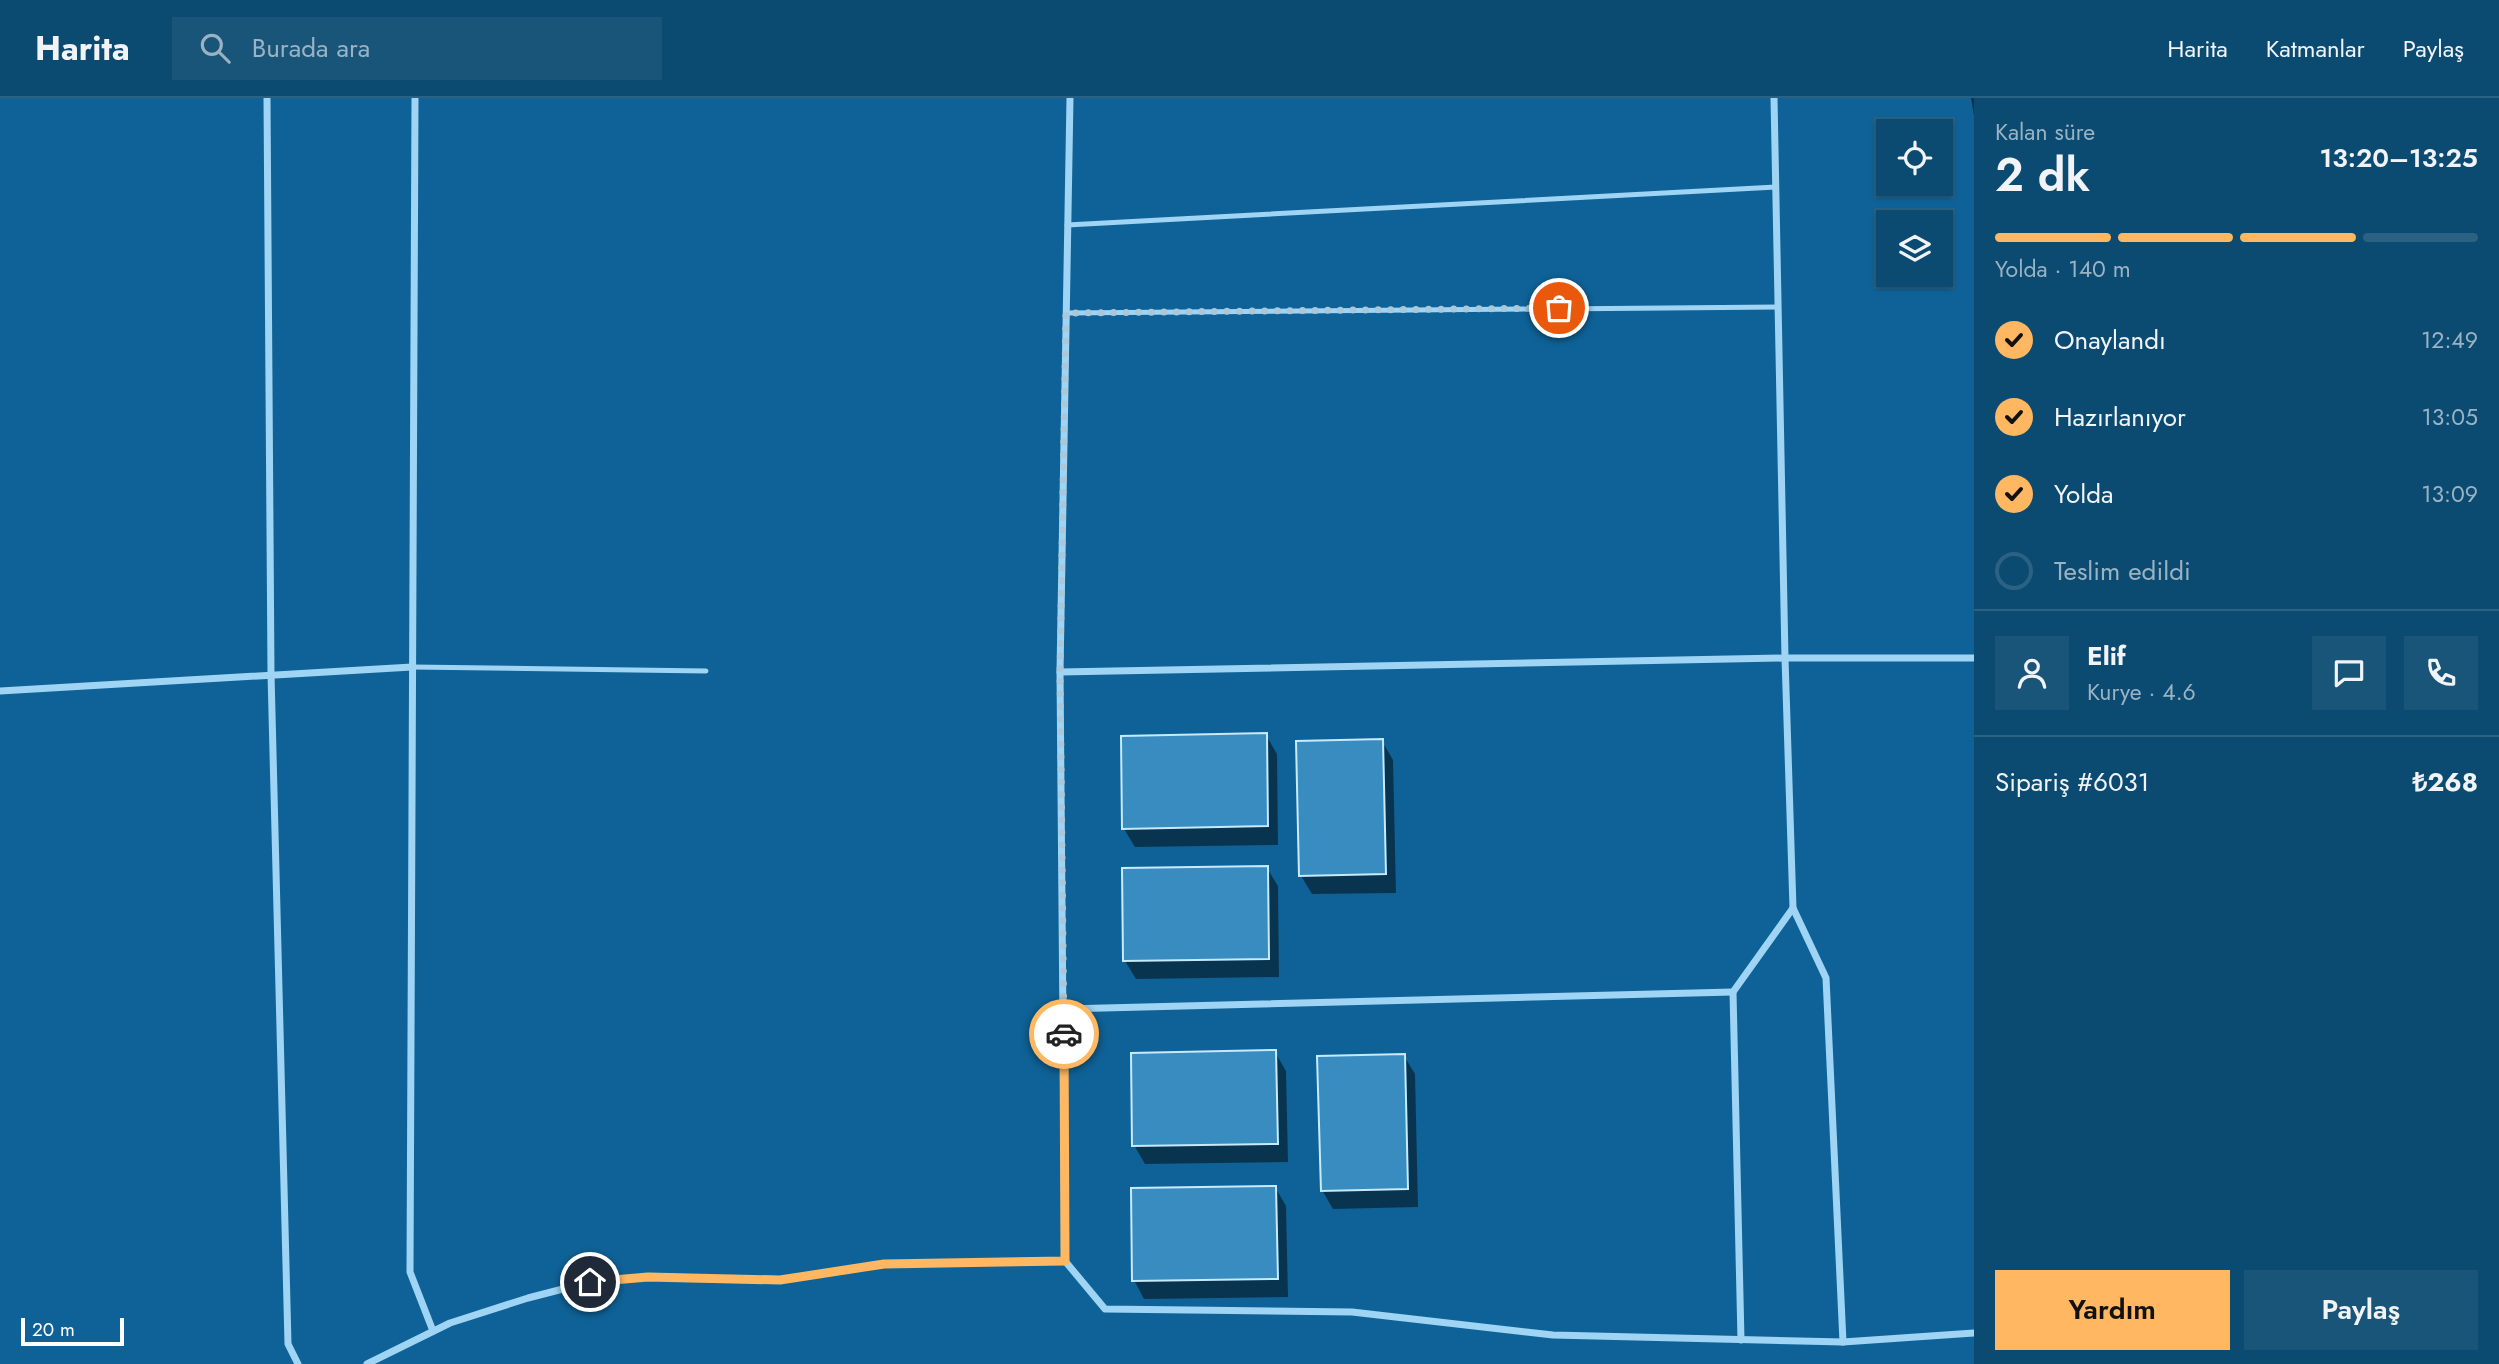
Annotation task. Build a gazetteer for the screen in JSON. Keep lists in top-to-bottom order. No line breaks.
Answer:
{"scale_bar":"20 m","page":{"header":"Harita","search":"Burada ara","nav":["Harita","Katmanlar","Paylaş"],"heading":["2 dk","Kalan süre","13:20–13:25"],"panel":["Elif","Kurye · 4.6","Sipariş #6031","₺268"],"bar":"Yolda · 140 m","list":[["Onaylandı","12:49"],["Hazırlanıyor","13:05"],["Yolda","13:09"],"Teslim edildi"],"buttons":["Yardım","Paylaş"],"scale":"20 m"}}
